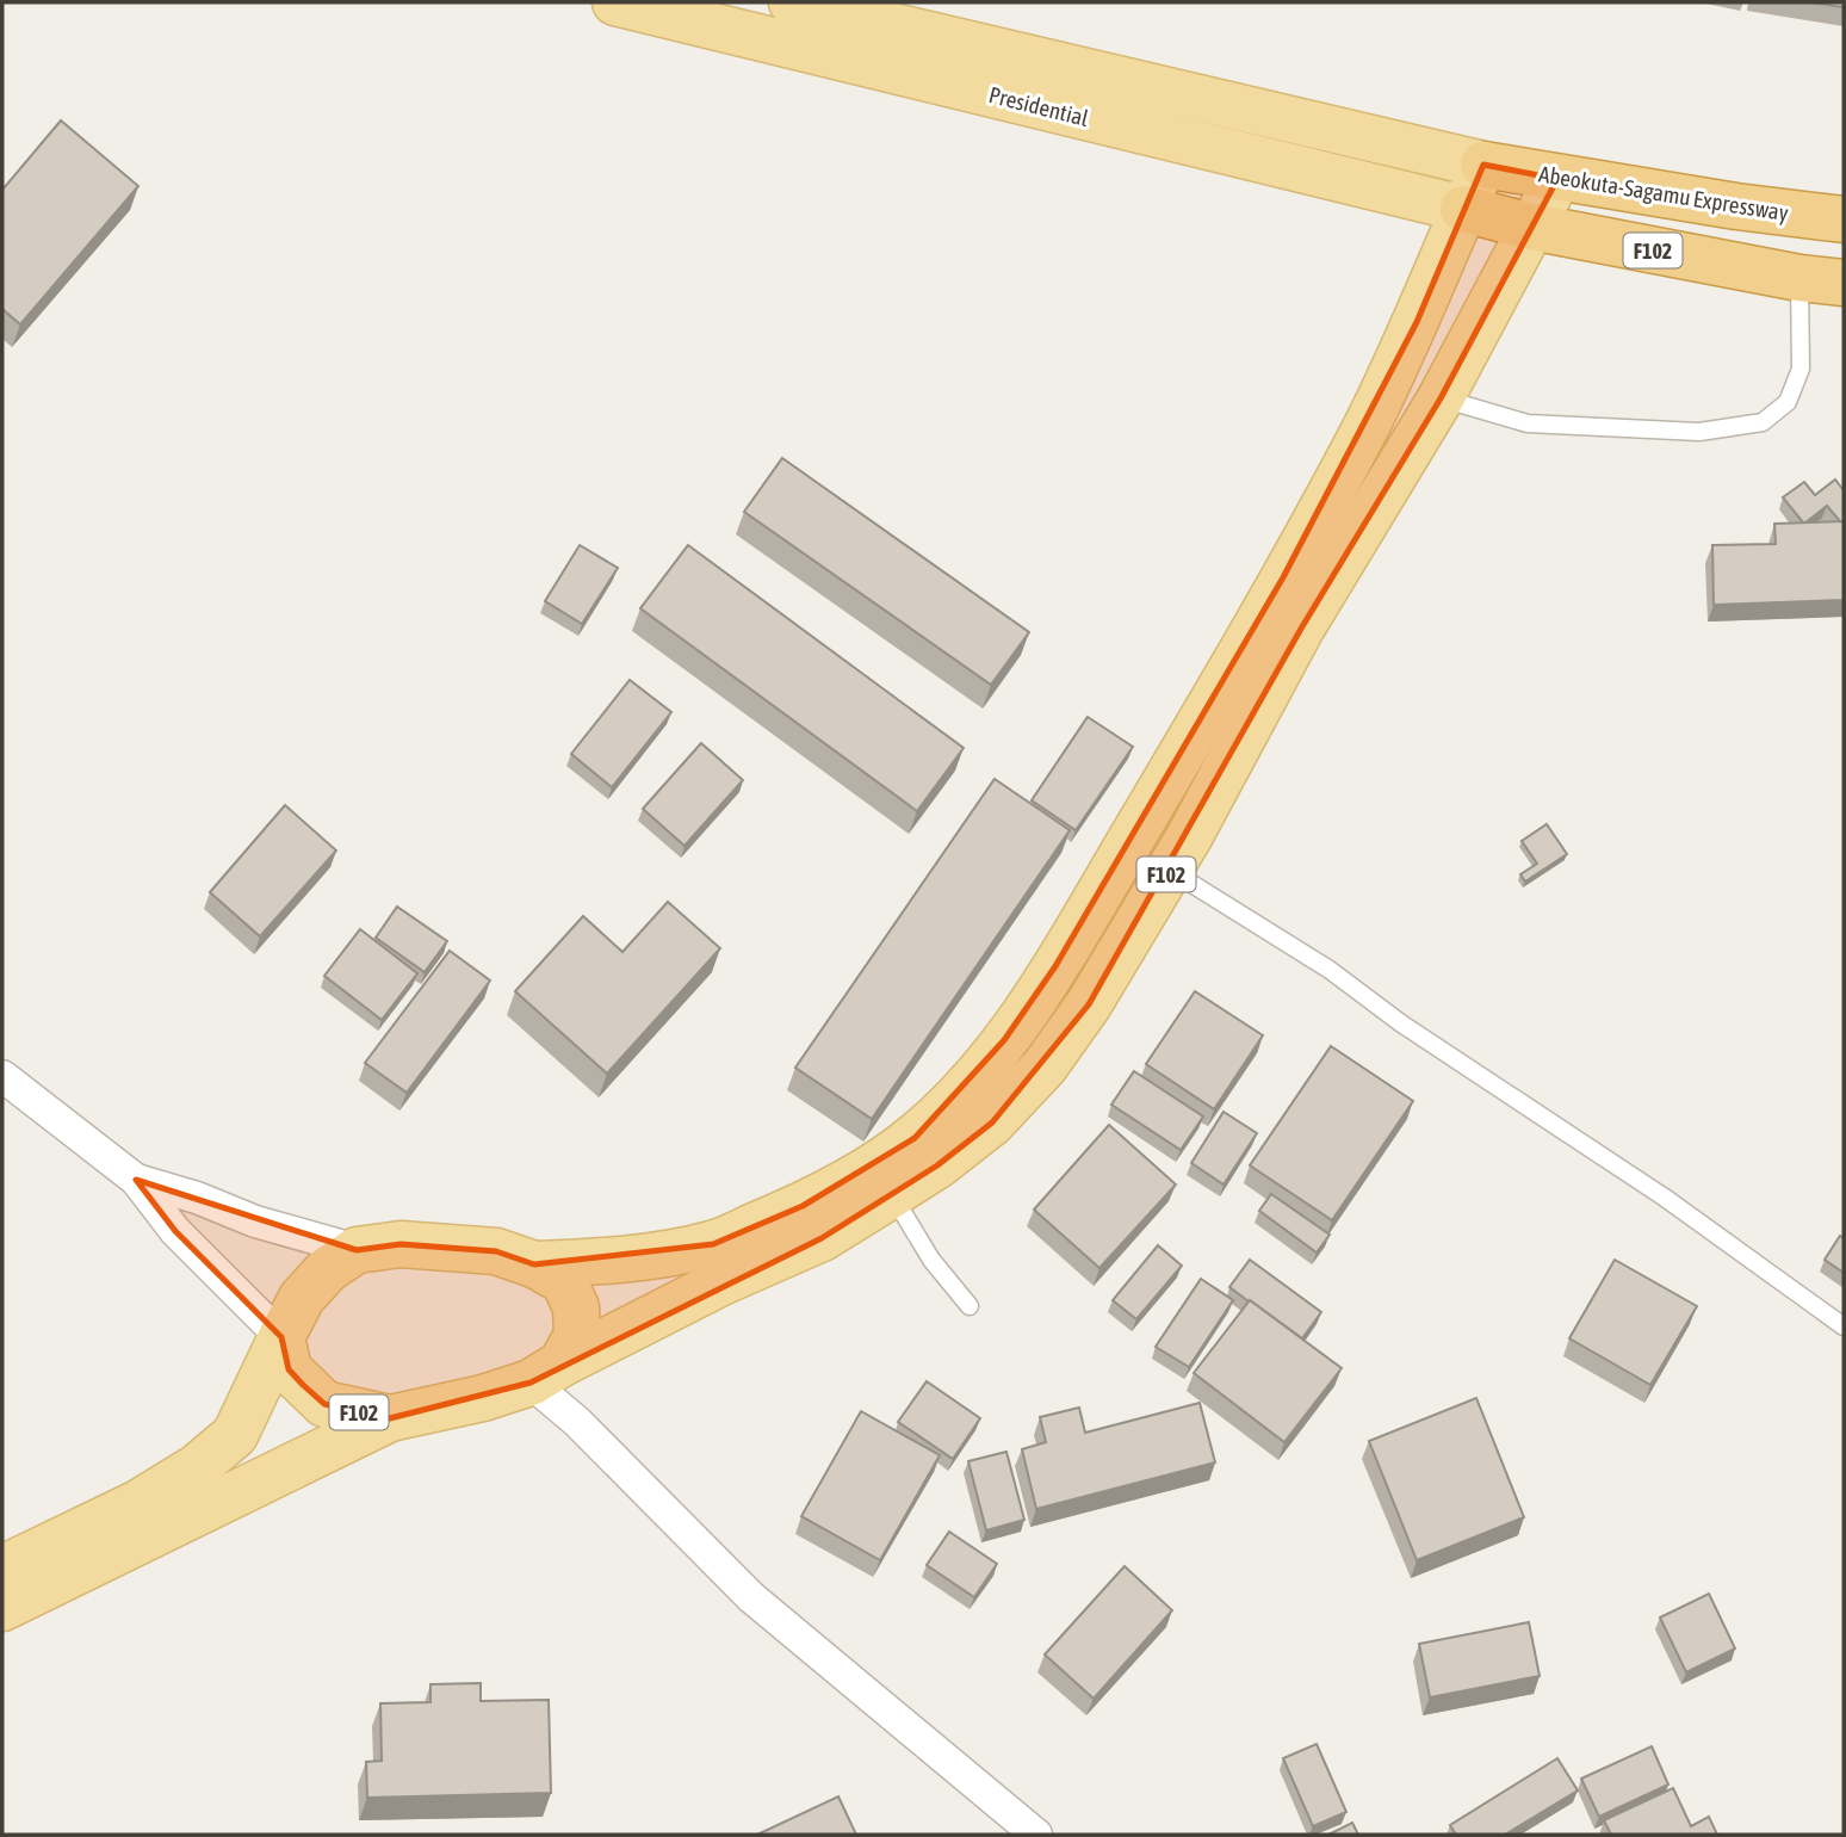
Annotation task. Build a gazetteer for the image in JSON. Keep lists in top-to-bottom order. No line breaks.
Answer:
{"streets":{"highway":["Abeokuta-Sagamu Expressway","F102"],"main road":["Presidential"]},"crossings":[["Presidential","F102"],["Abeokuta-Sagamu Expressway","F102"]]}
